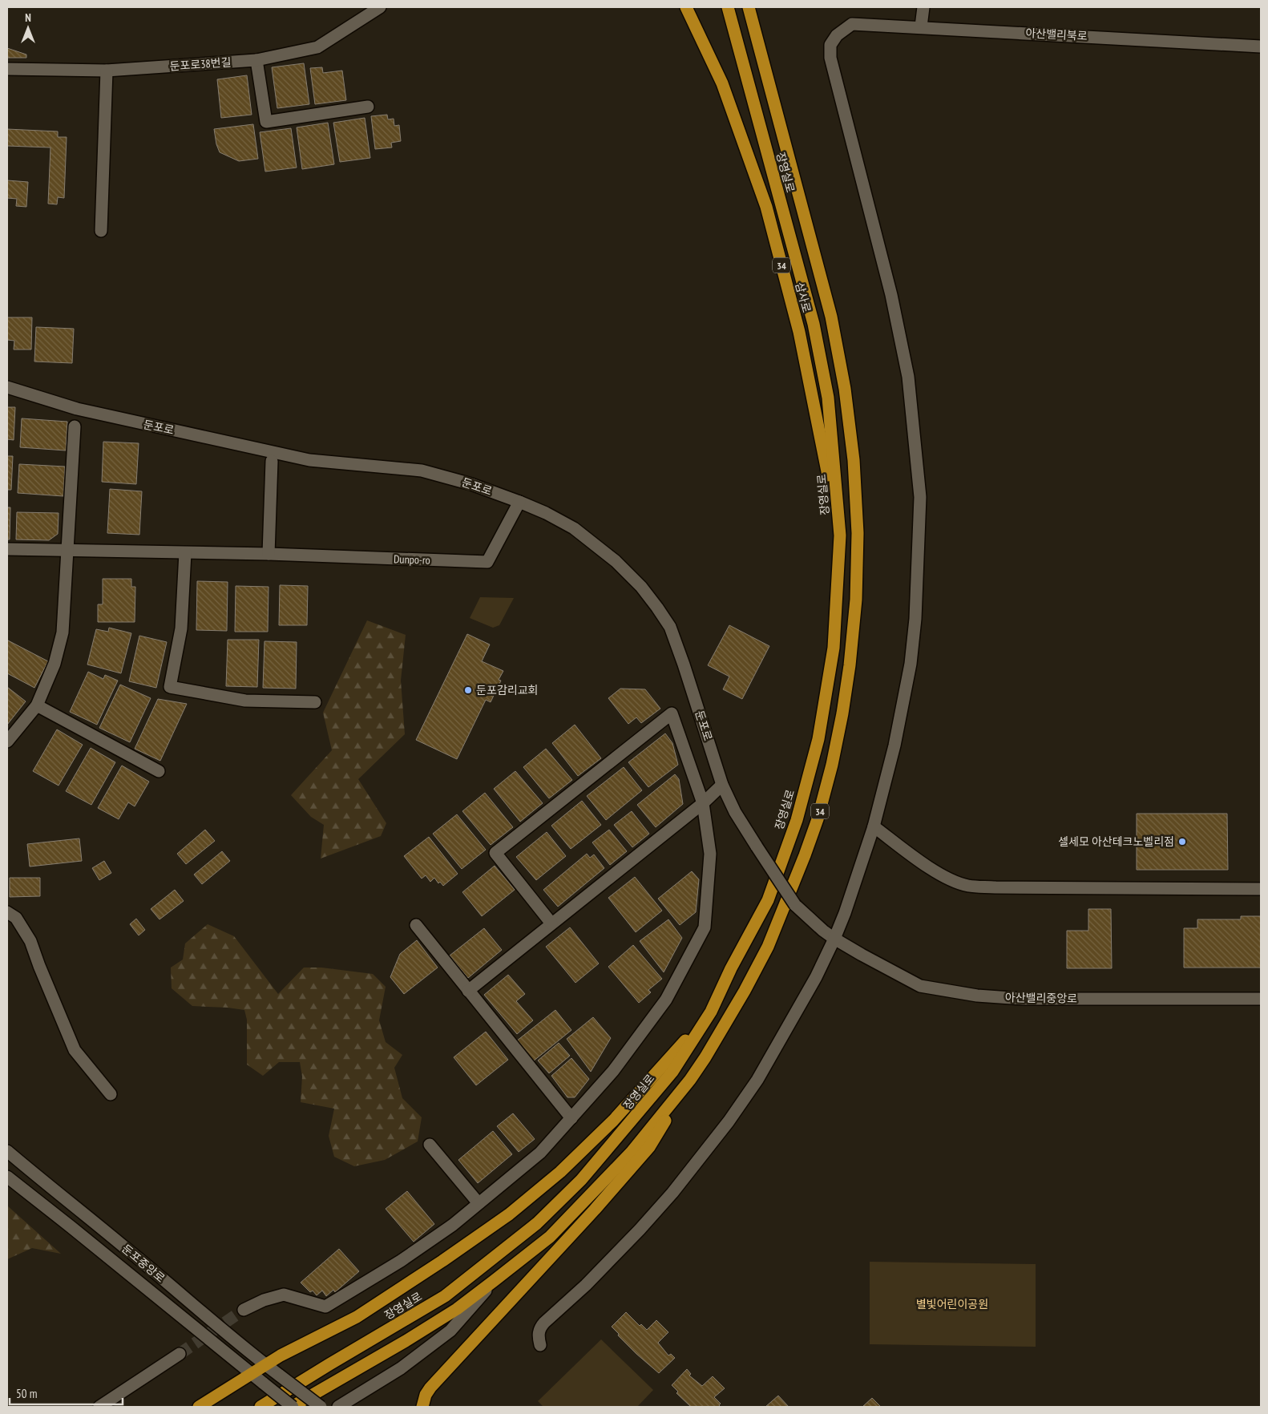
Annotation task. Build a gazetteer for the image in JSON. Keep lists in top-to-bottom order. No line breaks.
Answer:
{"streets":{"highway":["장영실로","34","삼사로"],"street":["아산밸리북로","둔포로38번길","둔포로","Dunpo-ro","아산밸리중앙로","둔포중앙로"]},"crossings":[["장영실로","삼사로"],["장영실로","둔포중앙로"],["둔포로","Dunpo-ro"],["둔포로","아산밸리중앙로"]],"parks":["별빛어린이공원"],"places":["둔포감리교회","셀세모 아산테크노벨리점"],"scale_bar":"50 m","north":"top"}
